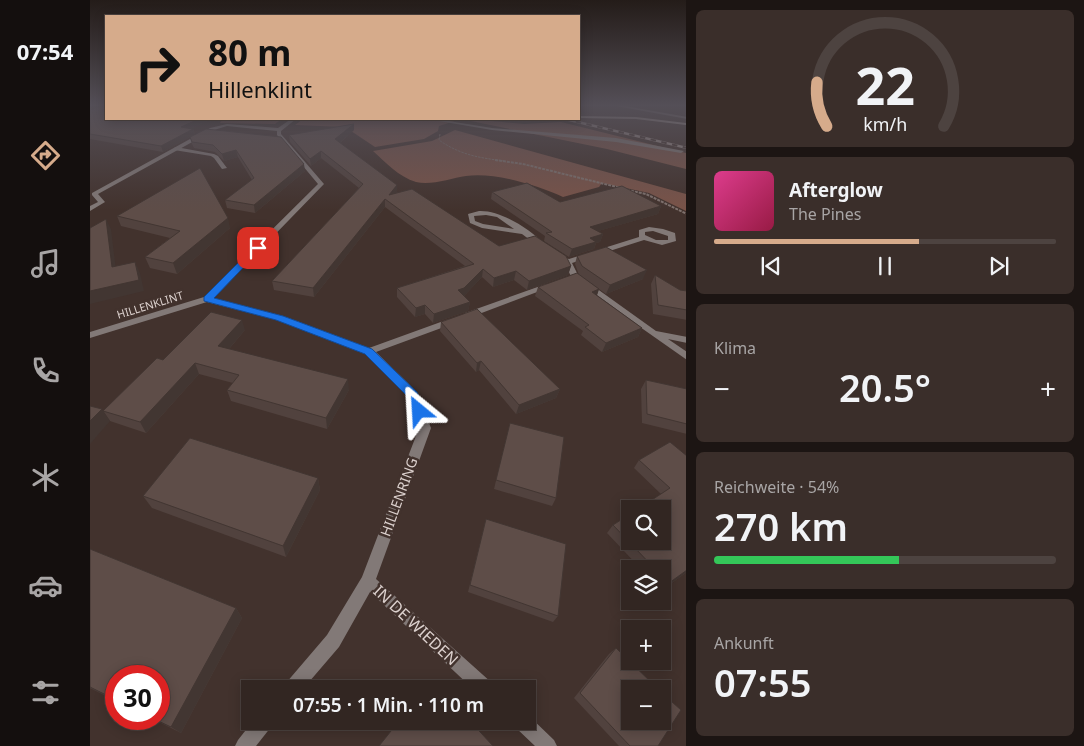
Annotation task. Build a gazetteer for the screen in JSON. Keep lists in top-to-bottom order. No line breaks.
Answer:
{"streets":{"street":["HILLENKLINT","HILLENRING","IN DE WIEDEN"]},"crossings":[["HILLENKLINT","HILLENRING"],["HILLENRING","IN DE WIEDEN"]],"page":{"tabs":"07:54","turn":["80 m","Hillenklint"],"song":["Afterglow","The Pines"],"tile":["Klima",["Reichweite · 54%","270 km"],["Ankunft","07:55"]],"heat":["−","20.5°","+"],"map_buttons":["+","−"],"limit":"30","trip":"07:55 · 1 Min. · 110 m","gauge":["22","km/h"]}}
